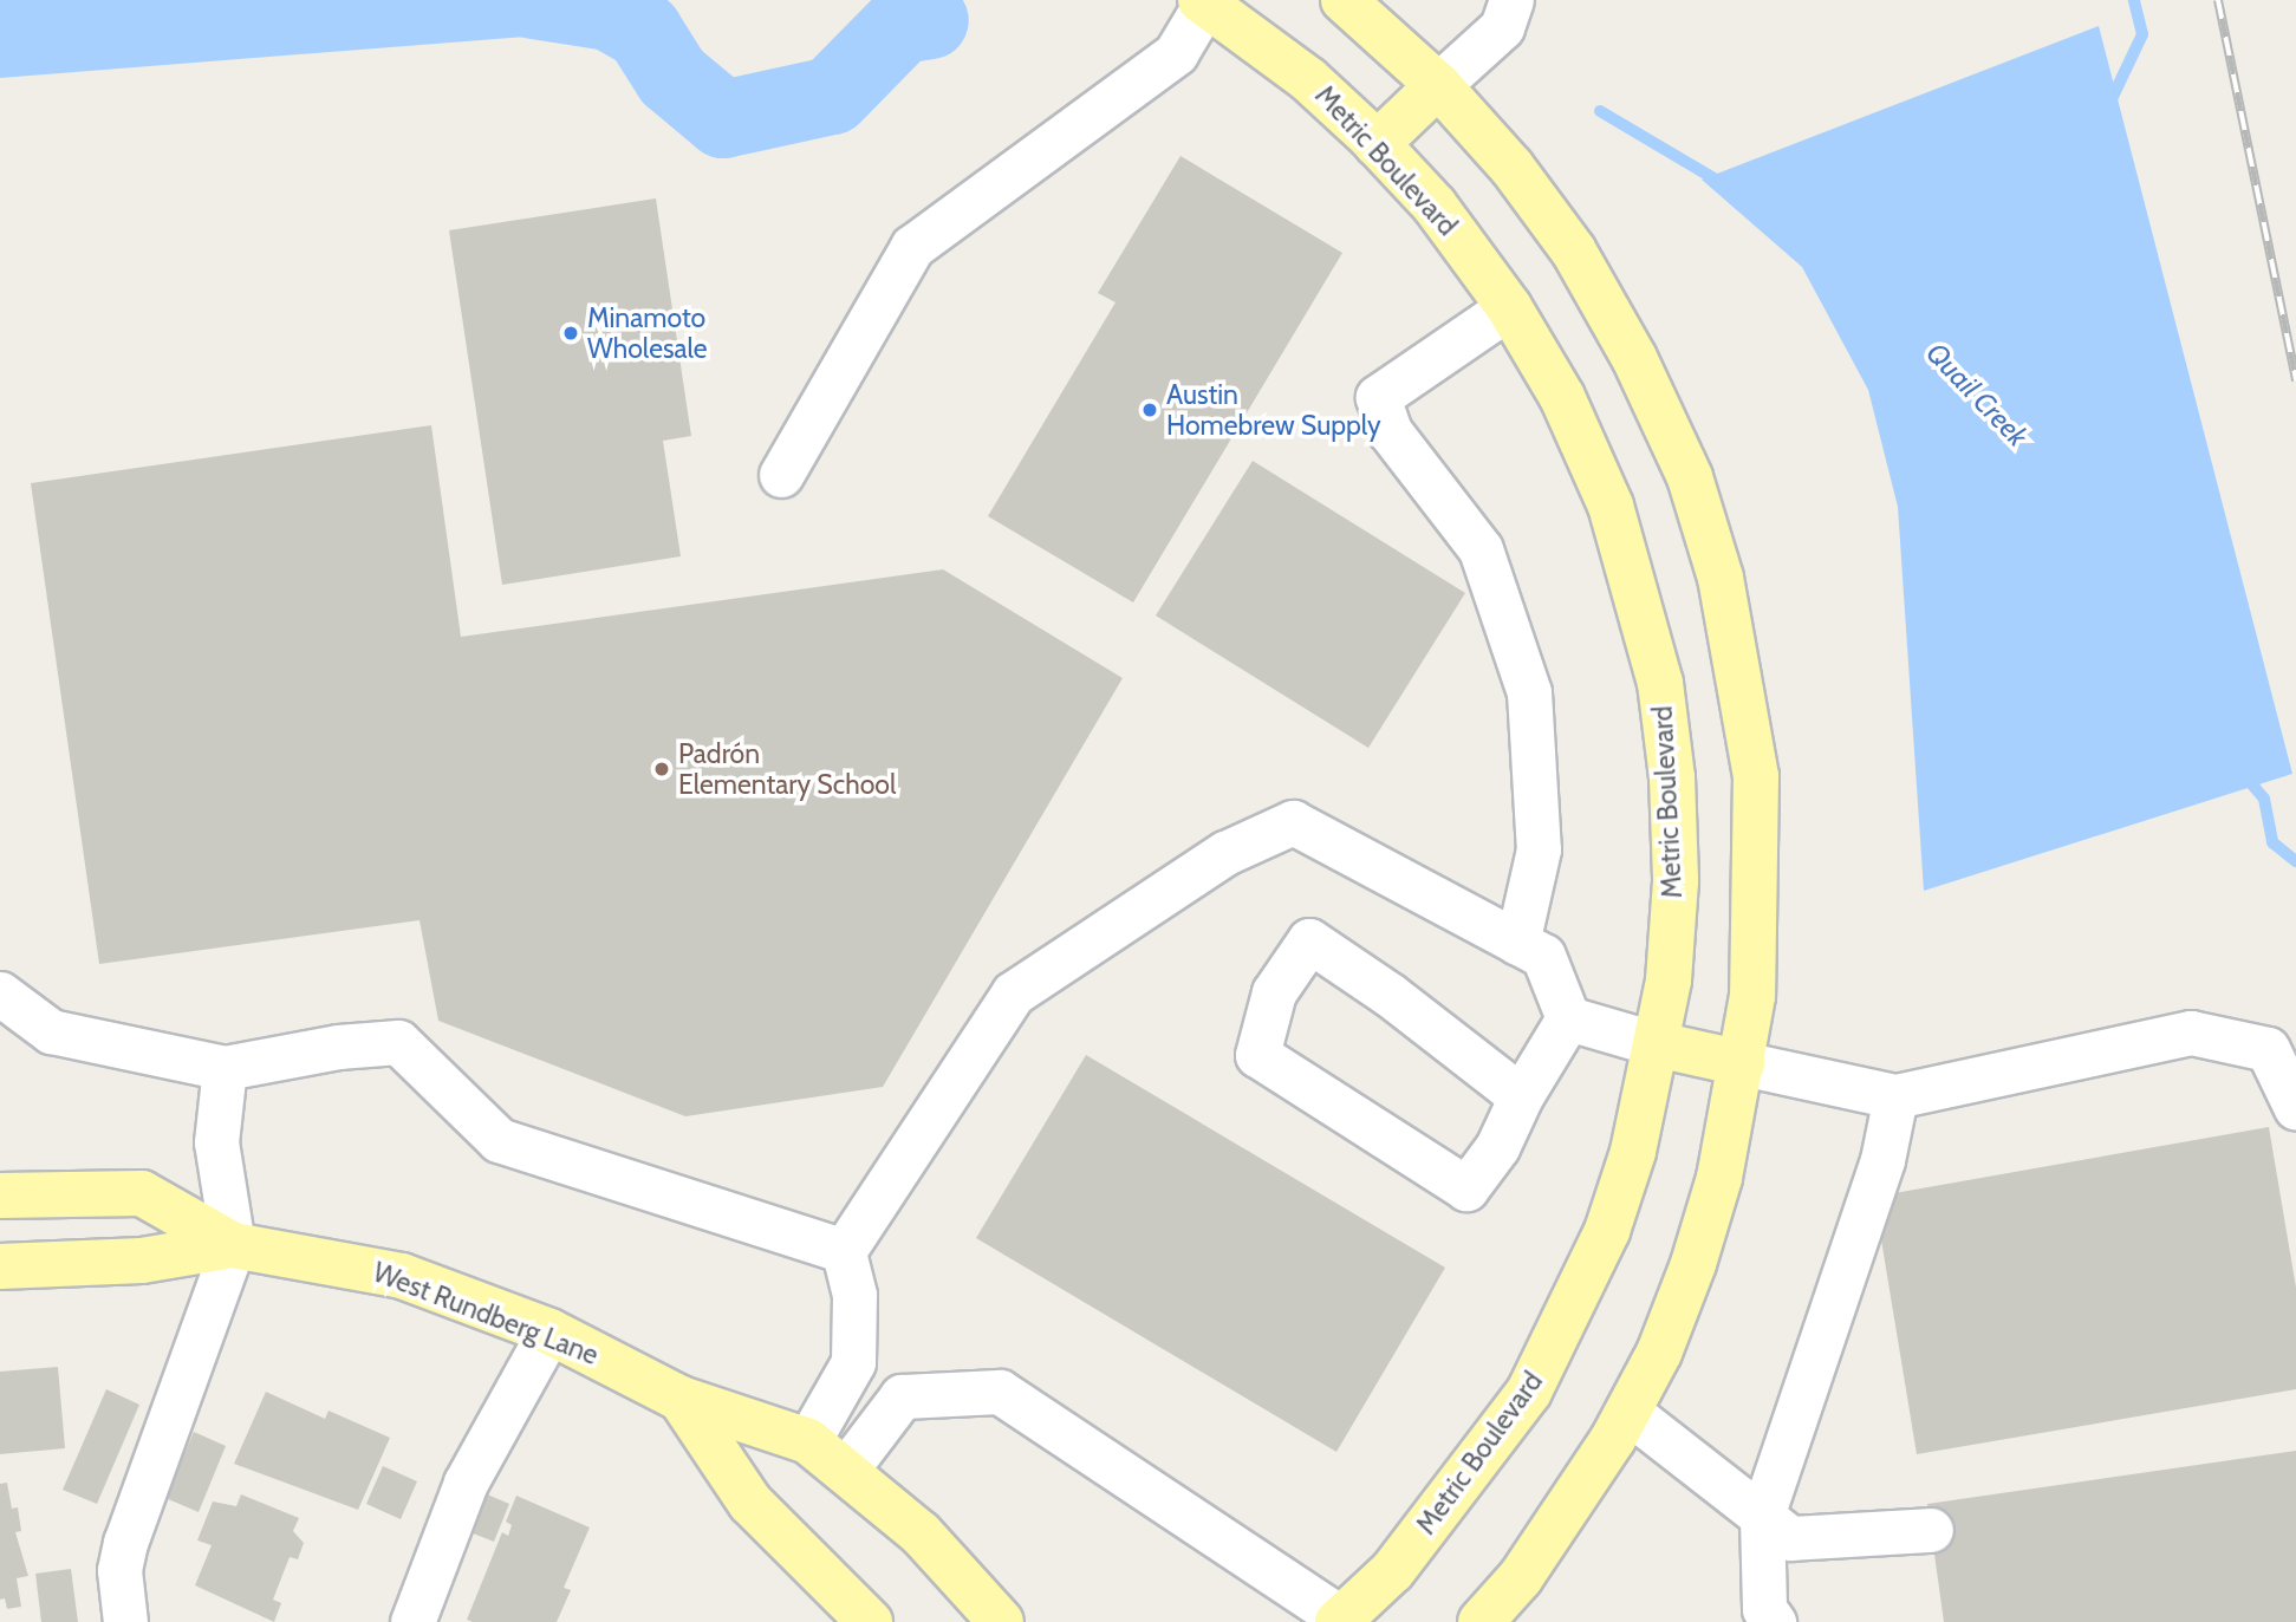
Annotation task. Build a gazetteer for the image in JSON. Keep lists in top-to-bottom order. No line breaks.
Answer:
{"streets":{"main road":["Metric Boulevard","West Rundberg Lane"]},"water":["Quail Creek"],"places":["Minamoto Wholesale","Austin Homebrew Supply","Padrón Elementary School"]}
